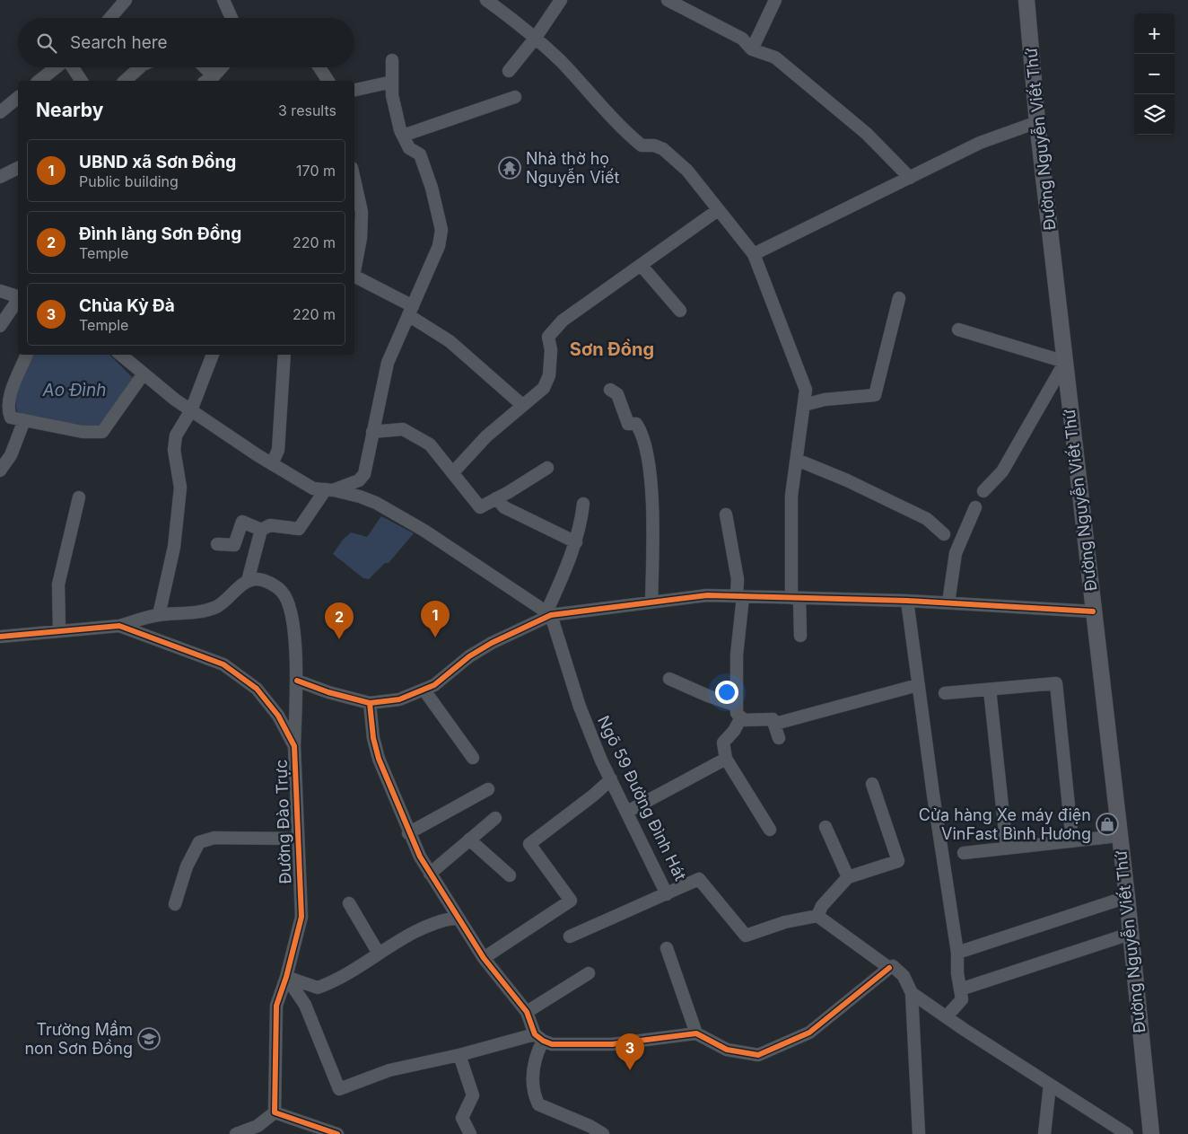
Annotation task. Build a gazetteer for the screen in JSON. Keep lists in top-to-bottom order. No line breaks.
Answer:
{"streets":{"main road":["Đường Nguyễn Viết Thứ"],"street":["Ngõ 59 Đường Đình Hát","Đường Đào Trực"]},"districts":["Sơn Đồng"],"water":["Ao Đình"],"places":{"temple":["Nhà thờ họ Nguyễn Viết"],"shop":["Cửa hàng Xe máy điện VinFast Bình Hương"],"school or university":["Trường Mầm non Sơn Đồng"]},"page":{"map_buttons":["+","−"],"search":"Search here","heading":["Nearby","3 results"],"list":[{"mark":"1","name":"UBND xã Sơn Đồng","note":"Public building","value":"170 m"},{"mark":"2","name":"Đình làng Sơn Đồng","note":"Temple","value":"220 m"},{"mark":"3","name":"Chùa Kỳ Đà","note":"Temple","value":"220 m"}],"pins":["1","2","3"]}}
